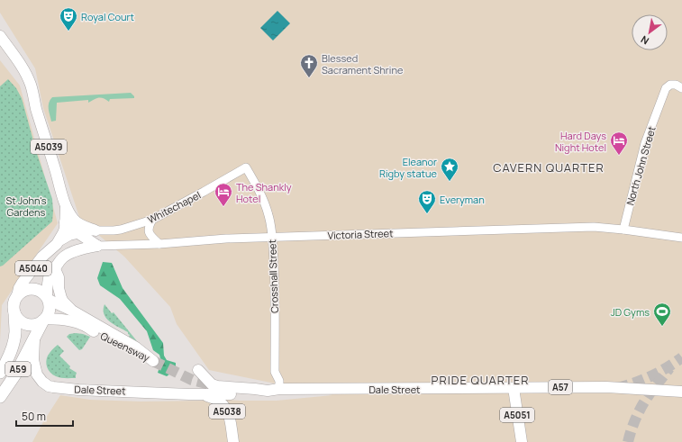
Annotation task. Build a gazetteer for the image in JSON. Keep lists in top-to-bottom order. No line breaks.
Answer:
{"streets":{"highway":["A59"],"main road":["A5039","A5040","Queensway","A57","Dale Street","A5038","A5051"],"street":["North John Street","Whitechapel","Victoria Street","Crosshall Street"]},"crossings":[["A5039","Whitechapel"],["A5039","A5040"],["North John Street","Victoria Street"],["Whitechapel","A5040"],["Whitechapel","Crosshall Street"],["Victoria Street","A5040"],["Victoria Street","Crosshall Street"],["A5040","Queensway"],["A5040","A59"],["Crosshall Street","Dale Street"],["Queensway","A59"],["A59","Dale Street"],["Dale Street","A5038"],["Dale Street","A5051"]],"districts":["CAVERN QUARTER","PRIDE QUARTER"],"parks":["St John's Gardens"],"places":{"theatre":["Royal Court","Everyman"],"church":["Blessed Sacrament Shrine"],"hotel":["Hard Days Night Hotel","The Shankly Hotel"],"place":["Eleanor Rigby statue"],"sports":["JD Gyms"]},"scale_bar":"50 m","north":"bottom left"}
